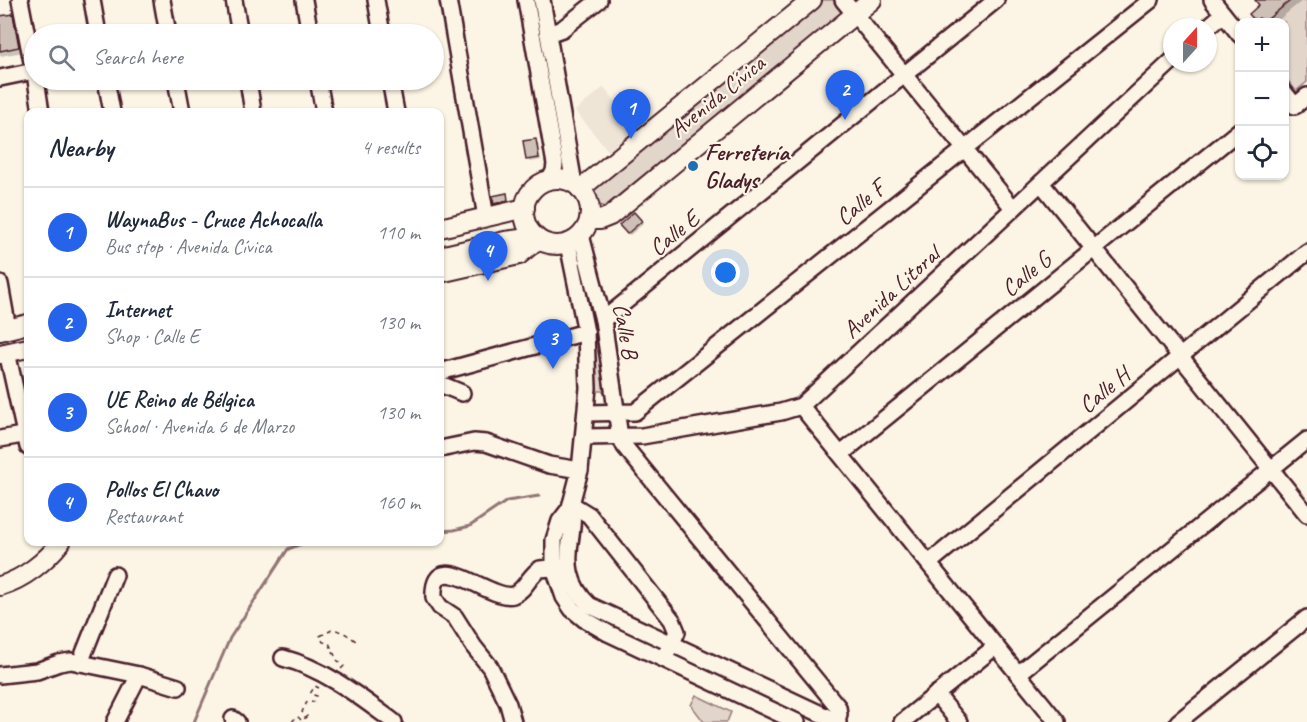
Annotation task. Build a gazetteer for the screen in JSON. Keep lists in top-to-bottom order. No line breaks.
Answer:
{"streets":{"main road":["Avenida Cívica"],"street":["Calle F","Calle E","Calle G","Avenida Litoral","Calle B","Calle H"]},"crossings":[["Avenida Cívica","Calle B"],["Calle F","Calle B"],["Calle E","Calle B"],["Avenida Litoral","Calle B"]],"places":["Ferretería Gladys"],"north":"top","page":{"map_buttons":["+","−"],"search":"Search here","pins":["2","1","4","3"],"heading":["Nearby","4 results"],"list":[{"mark":"1","name":"WaynaBus - Cruce Achocalla","note":"Bus stop · Avenida Cívica","value":"110 m"},{"mark":"2","name":"Internet","note":"Shop · Calle E","value":"130 m"},{"mark":"3","name":"UE Reino de Bélgica","note":"School · Avenida 6 de Marzo","value":"130 m"},{"mark":"4","name":"Pollos El Chavo","note":"Restaurant","value":"160 m"}]}}
